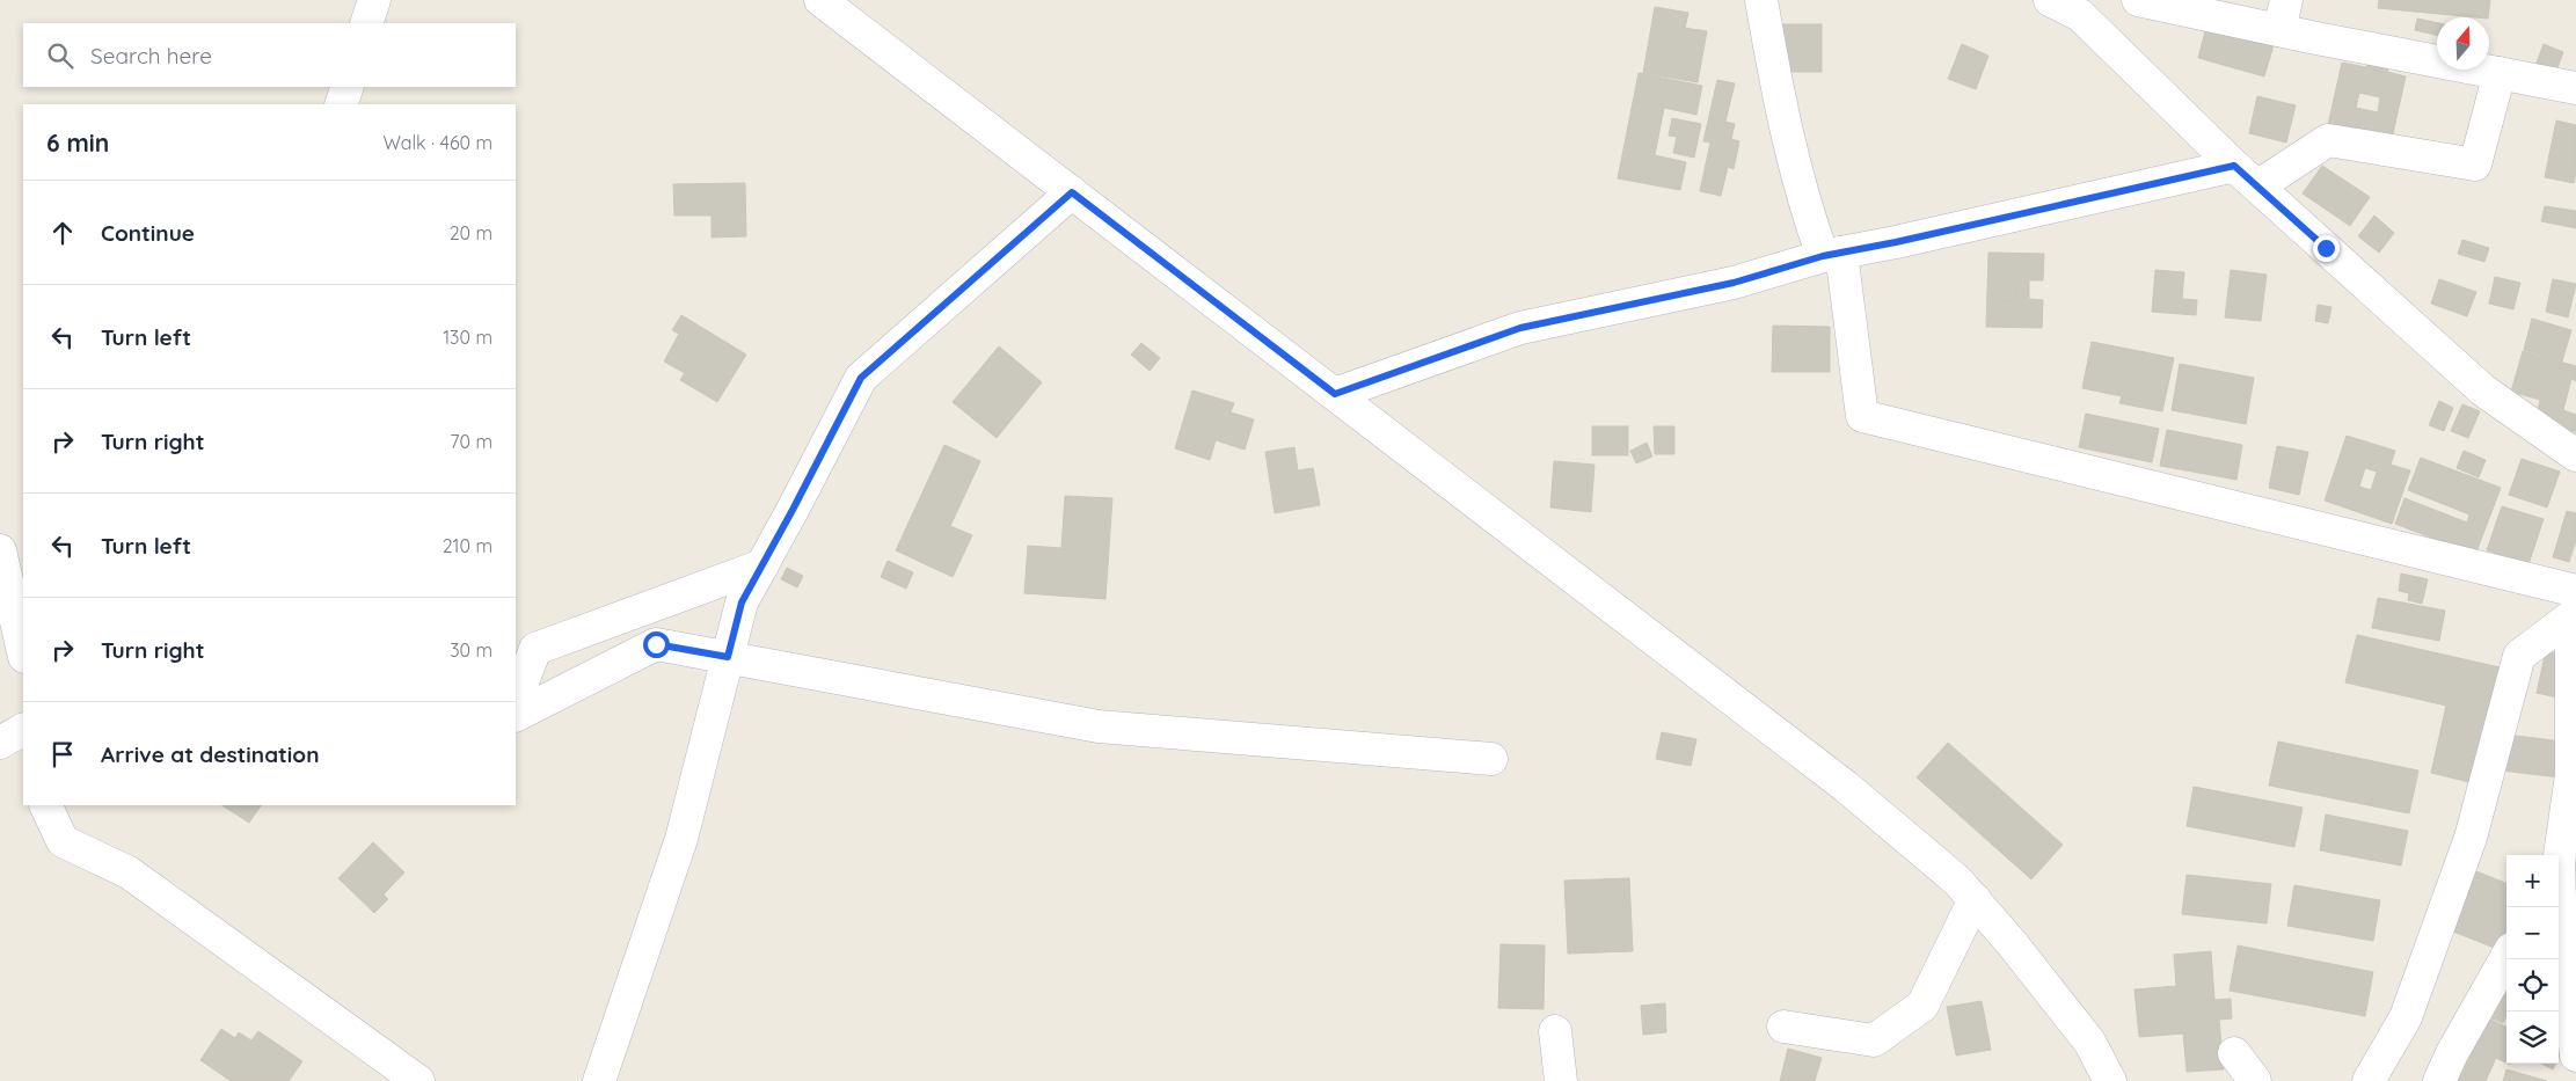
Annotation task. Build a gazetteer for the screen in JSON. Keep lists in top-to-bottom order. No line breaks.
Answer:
{"north":"top","page":{"search":"Search here","heading":["6 min","Walk · 460 m"],"list":[["Continue","20 m"],["Turn left","130 m"],["Turn right","70 m"],["Turn left","210 m"],["Turn right","30 m"],"Arrive at destination"],"map_buttons":["+","−"]}}
